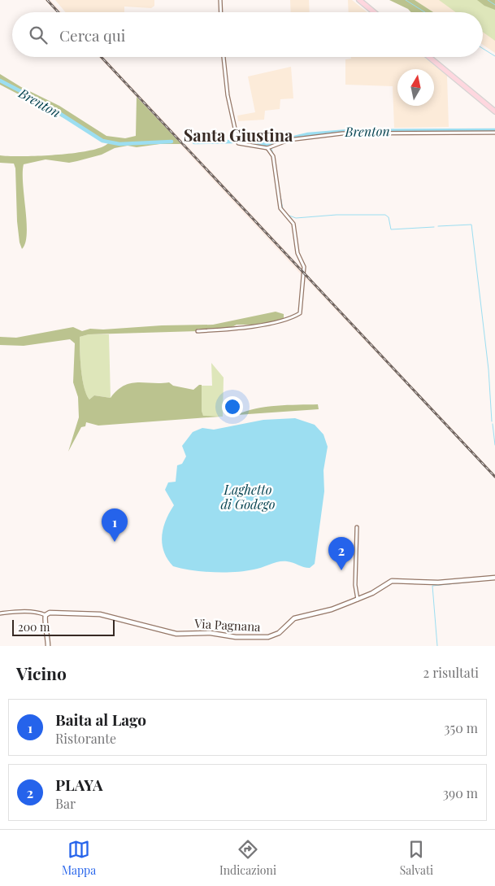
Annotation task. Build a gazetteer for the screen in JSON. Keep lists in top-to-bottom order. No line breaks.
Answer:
{"streets":{"street":["Via Pagnana"]},"districts":["Santa Giustina"],"water":["Brenton","Laghetto di Godego"],"scale_bar":"200 m","north":"top","page":{"search":"Cerca qui","pins":["1","2"],"scale":"200 m","heading":["Vicino","2 risultati"],"list":[{"mark":"1","name":"Baita al Lago","note":"Ristorante","value":"350 m"},{"mark":"2","name":"PLAYA","note":"Bar","value":"390 m"}],"nav":["Mappa","Indicazioni","Salvati"]}}
